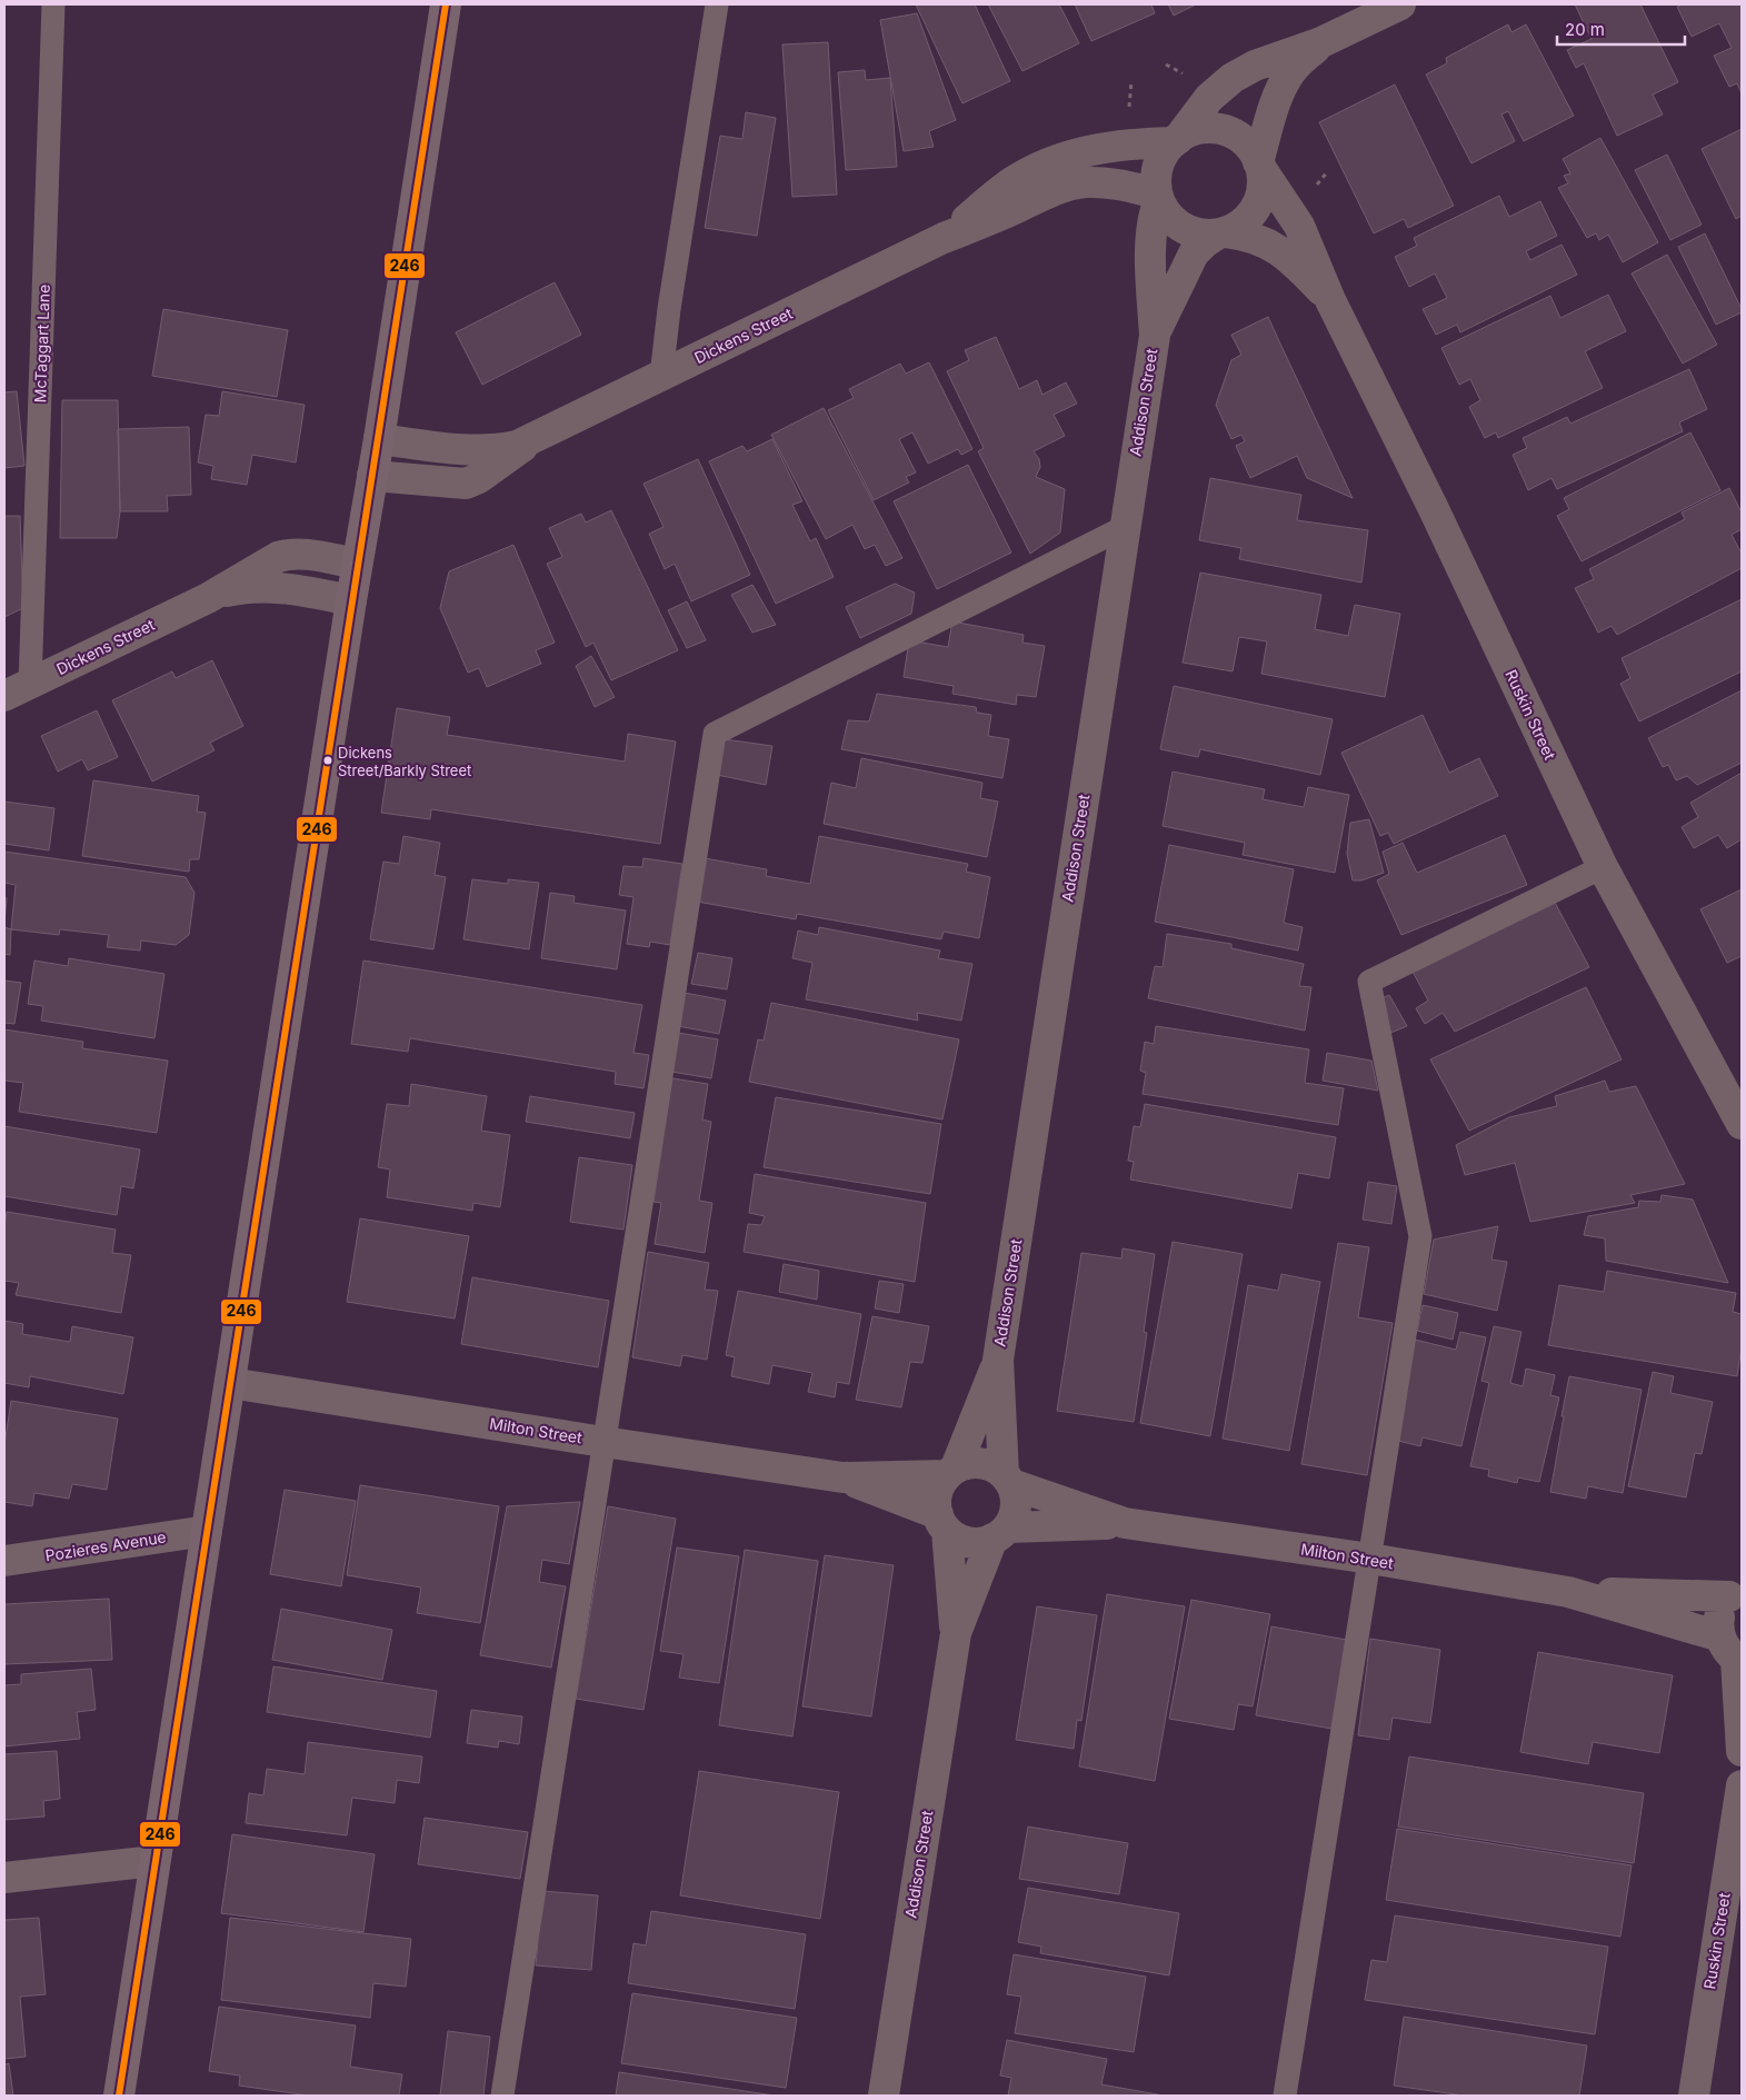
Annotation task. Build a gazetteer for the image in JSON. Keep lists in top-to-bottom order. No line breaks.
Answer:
{"streets":{"street":["Dickens Street","Addison Street","Ruskin Street","Milton Street","Pozieres Avenue"],"lane":["McTaggart Lane"]},"crossings":[["Dickens Street","McTaggart Lane"],["Dickens Street","Addison Street"],["Dickens Street","Ruskin Street"],["Addison Street","Ruskin Street"],["Addison Street","Milton Street"]],"places":["Dickens Street/Barkly Street"],"lines":["transit line 246"],"scale_bar":"20 m"}
